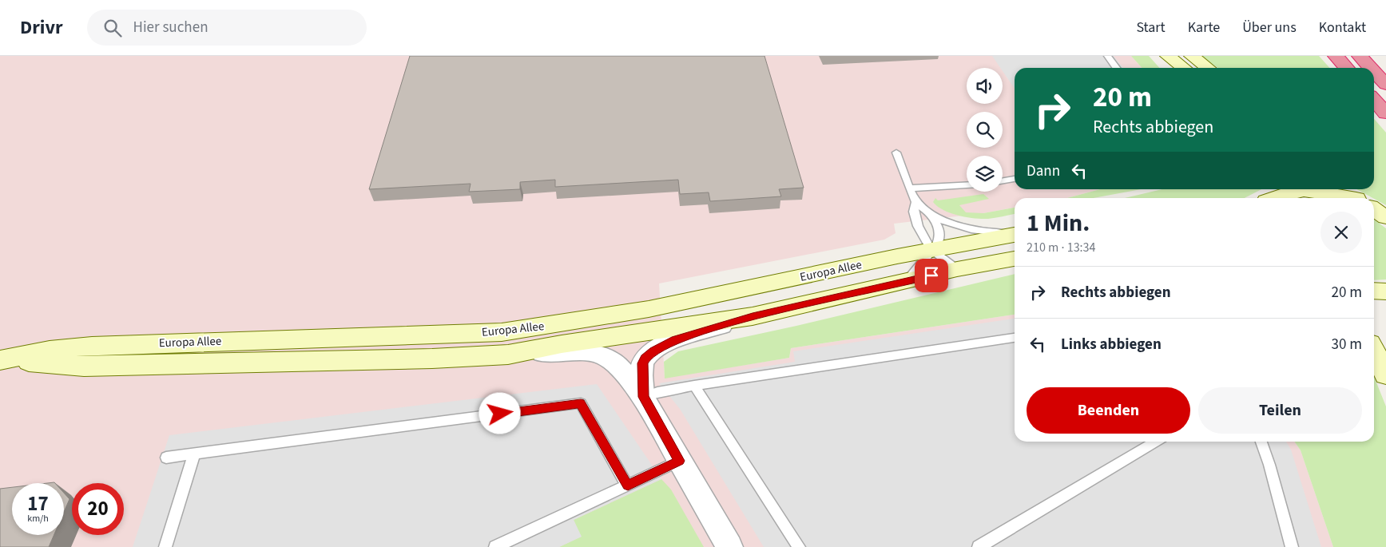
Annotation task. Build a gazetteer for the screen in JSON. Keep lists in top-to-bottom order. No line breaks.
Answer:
{"streets":{"main road":["Europa Allee"]},"page":{"header":"Drivr","search":"Hier suchen","nav":["Start","Karte","Über uns","Kontakt"],"turn":["20 m","Rechts abbiegen"],"then":"Dann","heading":["1 Min.","210 m · 13:34"],"list":[{"name":"Rechts abbiegen","value":"20 m"},{"name":"Links abbiegen","value":"30 m"}],"buttons":["Beenden","Teilen"],"speed":"17 km/h","limit":"20"}}
